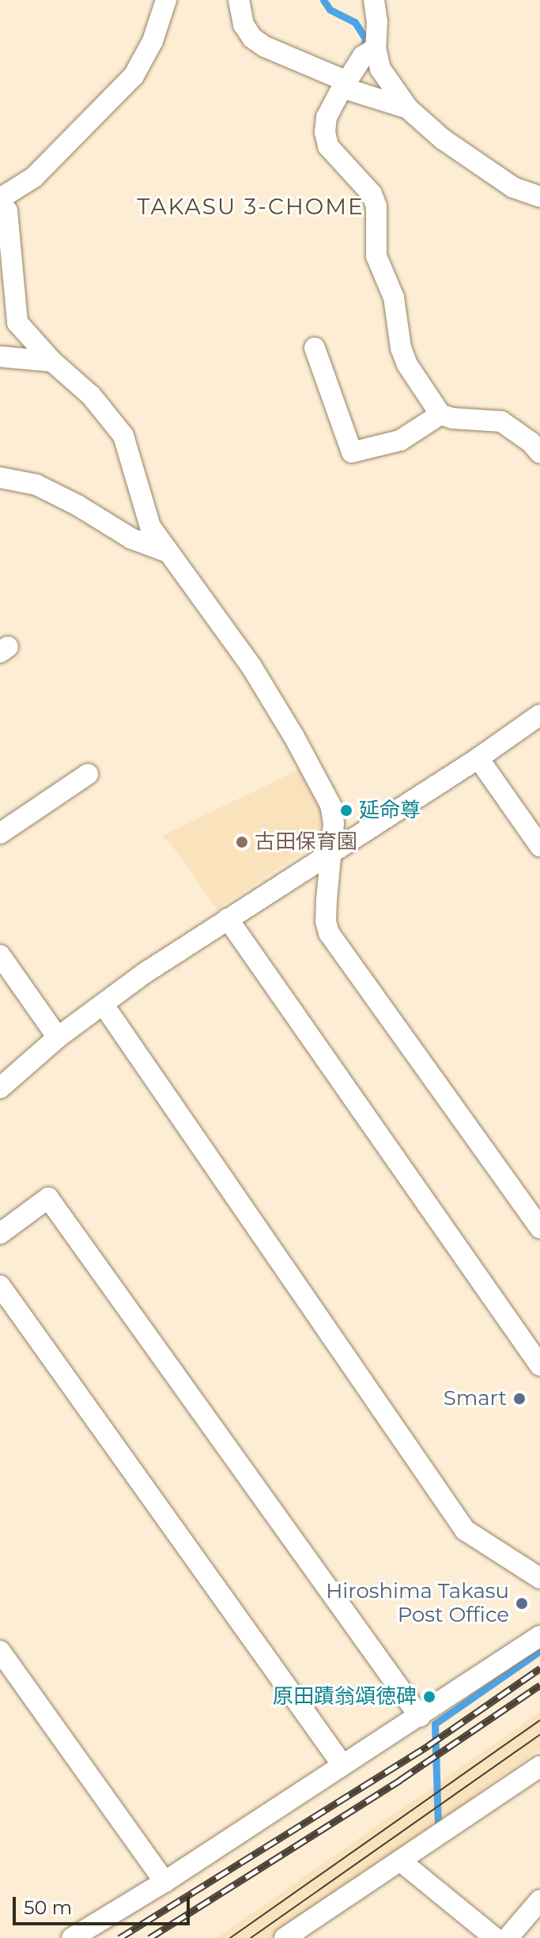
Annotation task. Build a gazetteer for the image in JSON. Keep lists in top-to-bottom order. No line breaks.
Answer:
{"districts":["TAKASU 3-CHOME"],"places":["延命尊","古田保育園","Smart","Hiroshima Takasu Post Office","原田蹟翁頌徳碑"],"scale_bar":"50 m"}
